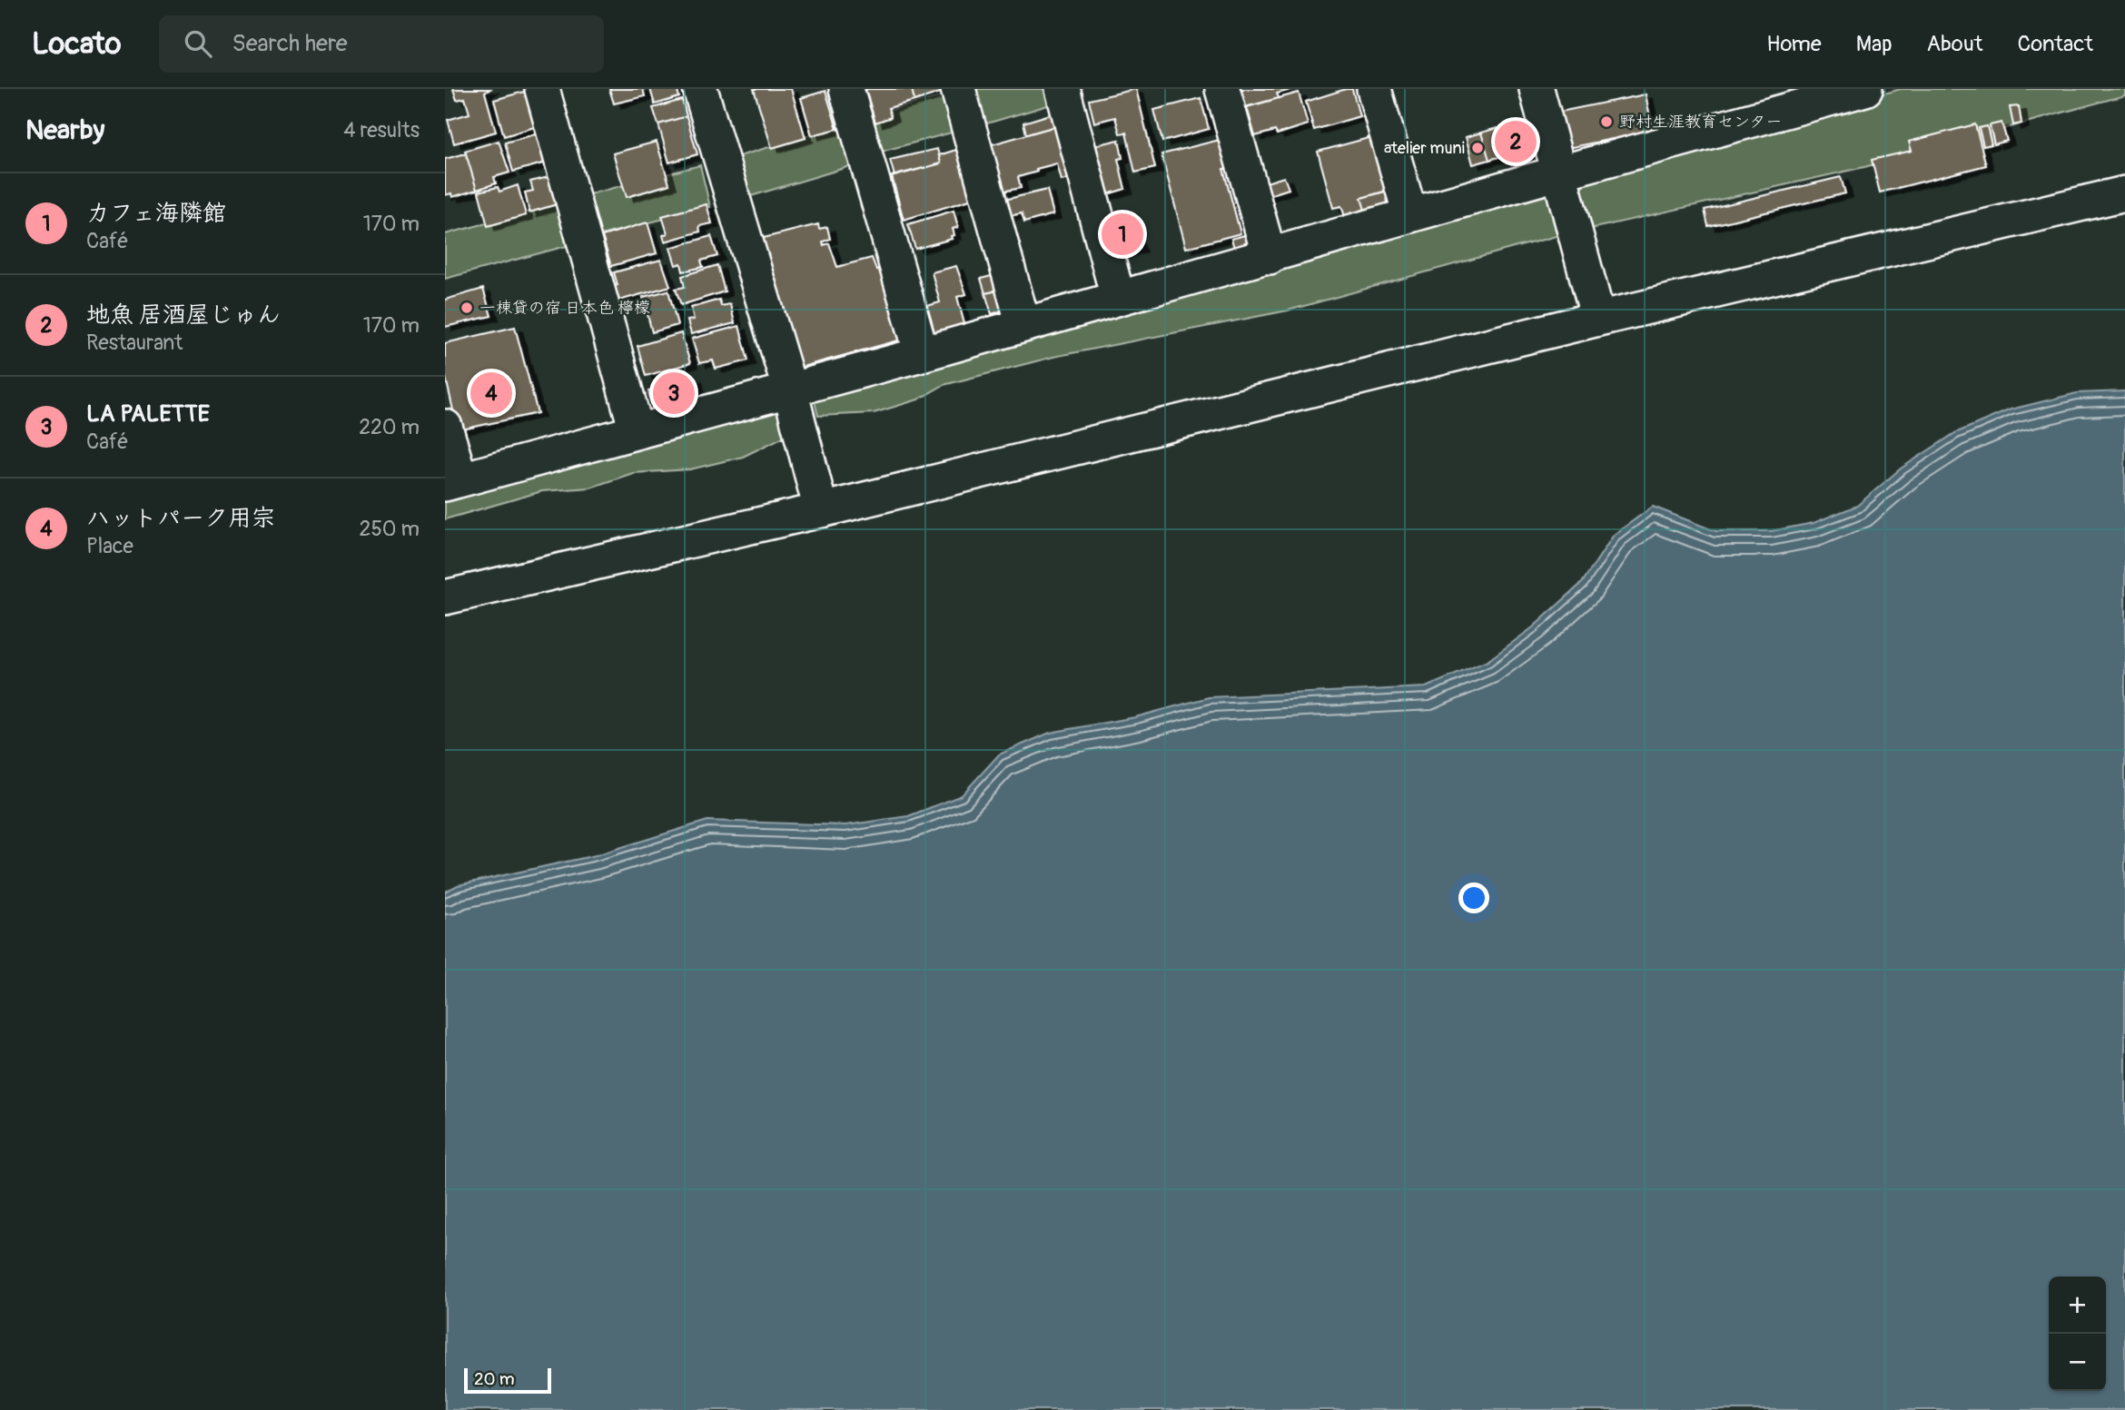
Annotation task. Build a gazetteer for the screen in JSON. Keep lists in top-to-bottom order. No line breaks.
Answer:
{"places":["野村生涯教育センター","atelier muni","一棟貸の宿 日本色 檸檬"],"scale_bar":"20 m","page":{"header":"Locato","search":"Search here","nav":["Home","Map","About","Contact"],"heading":["Nearby","4 results"],"pins":["2","1","3","4"],"list":[{"mark":"1","name":"カフェ海隣館","note":"Café","value":"170 m"},{"mark":"2","name":"地魚 居酒屋じゅん","note":"Restaurant","value":"170 m"},{"mark":"3","name":"LA PALETTE","note":"Café","value":"220 m"},{"mark":"4","name":"ハットパーク用宗","note":"Place","value":"250 m"}],"map_buttons":["+","−"],"scale":"20 m"}}
